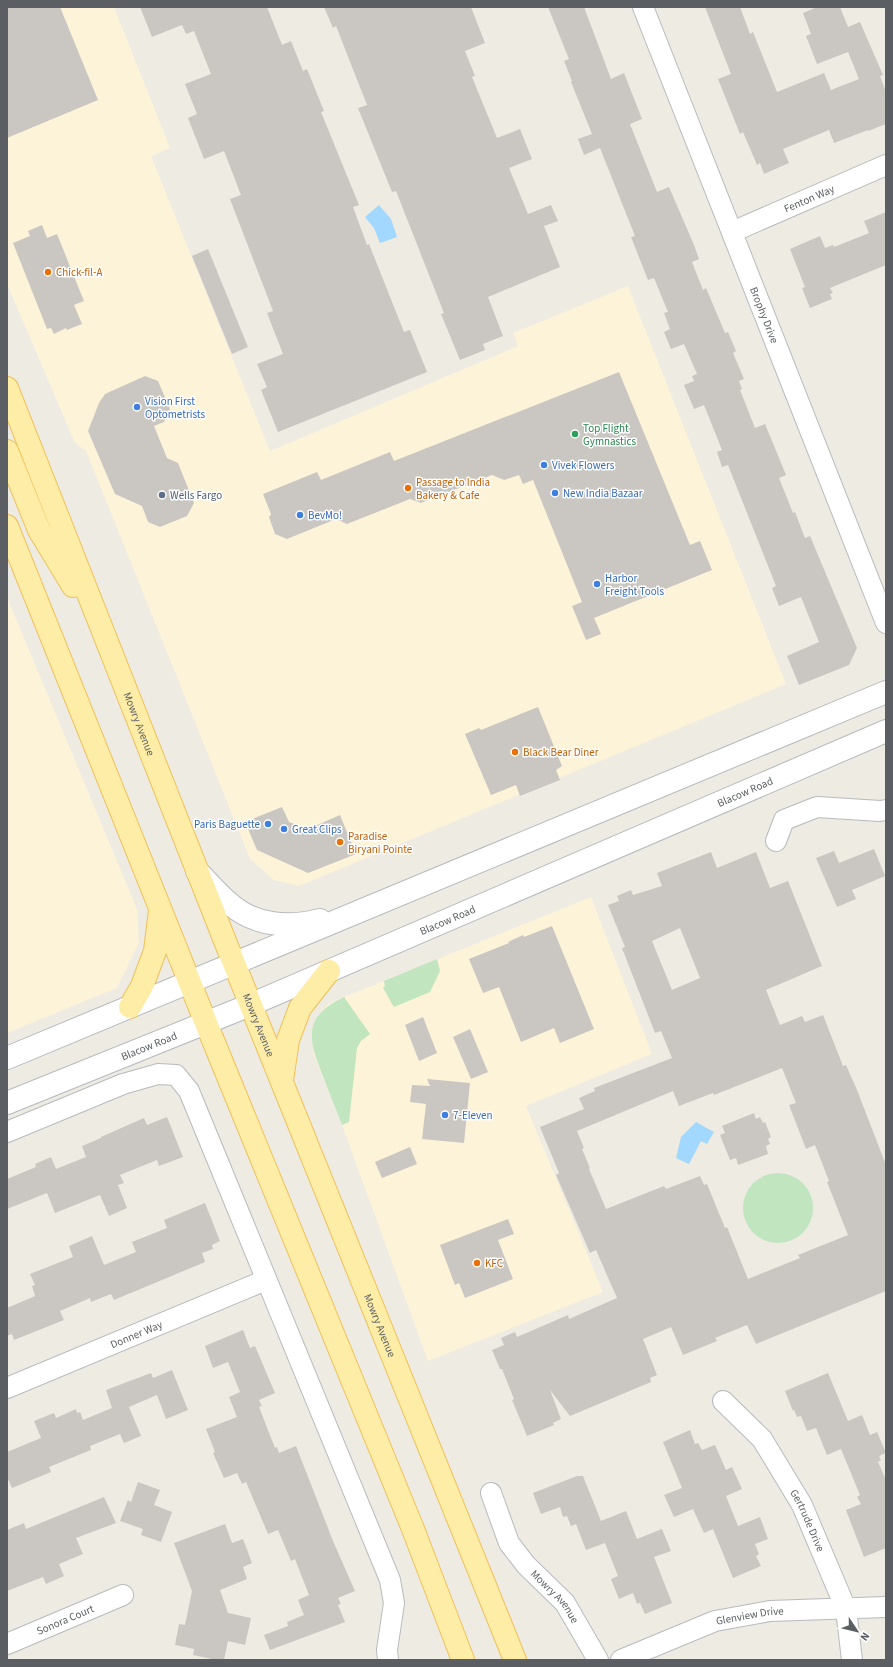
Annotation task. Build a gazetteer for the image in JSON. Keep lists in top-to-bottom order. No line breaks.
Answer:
{"streets":{"main road":["Mowry Avenue","Blacow Road"],"street":["Fenton Way","Brophy Drive","Donner Way","Gertrude Drive","Glenview Drive","Sonora Court"]},"crossings":[["Fenton Way","Brophy Drive"],["Mowry Avenue","Blacow Road"],["Gertrude Drive","Glenview Drive"]],"places":["Chick-fil-A","Vision First Optometrists","Top Flight Gymnastics","Vivek Flowers","Passage to India Bakery & Cafe","New India Bazaar","Wells Fargo","BevMo!","Harbor Freight Tools","Black Bear Diner","Paris Baguette","Great Clips","Paradise Biryani Pointe","7-Eleven","KFC"],"north":"bottom right"}
